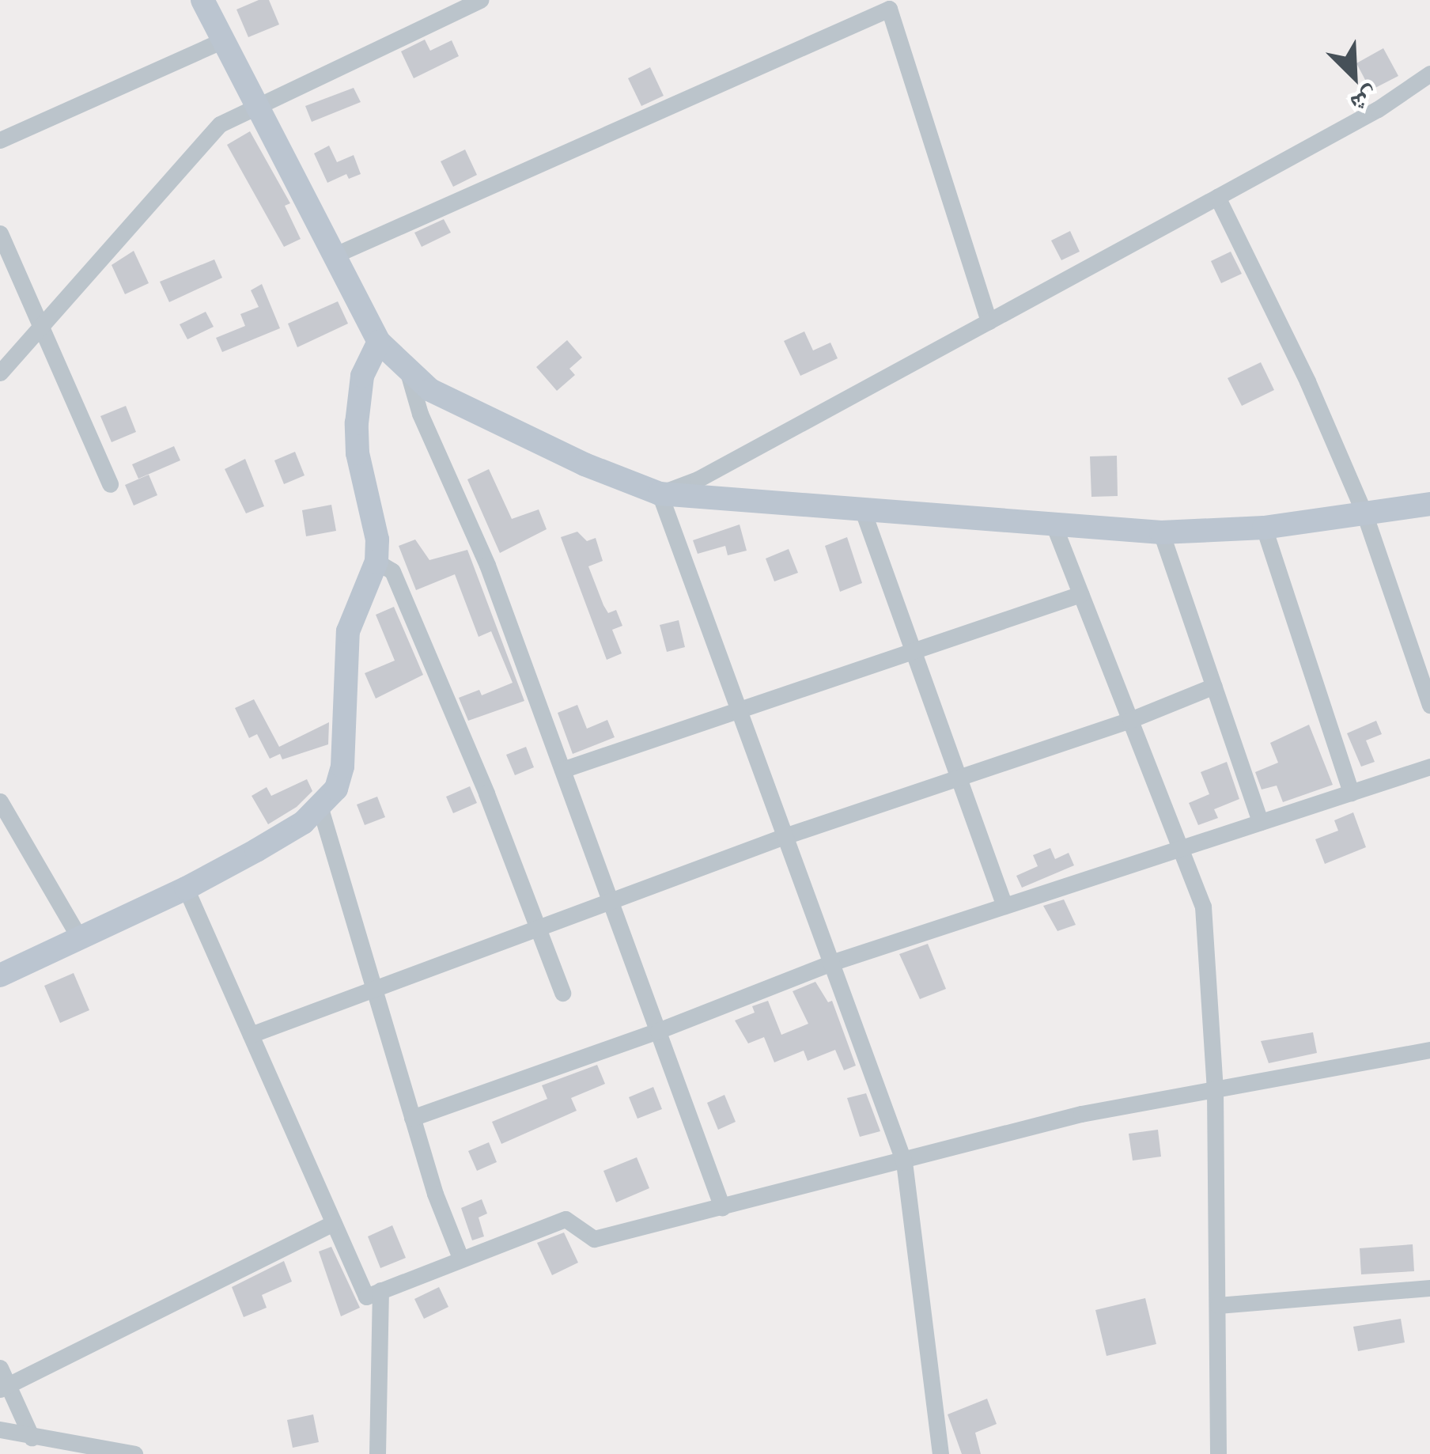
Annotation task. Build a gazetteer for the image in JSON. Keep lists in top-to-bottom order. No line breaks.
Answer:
{"north":"bottom right"}
